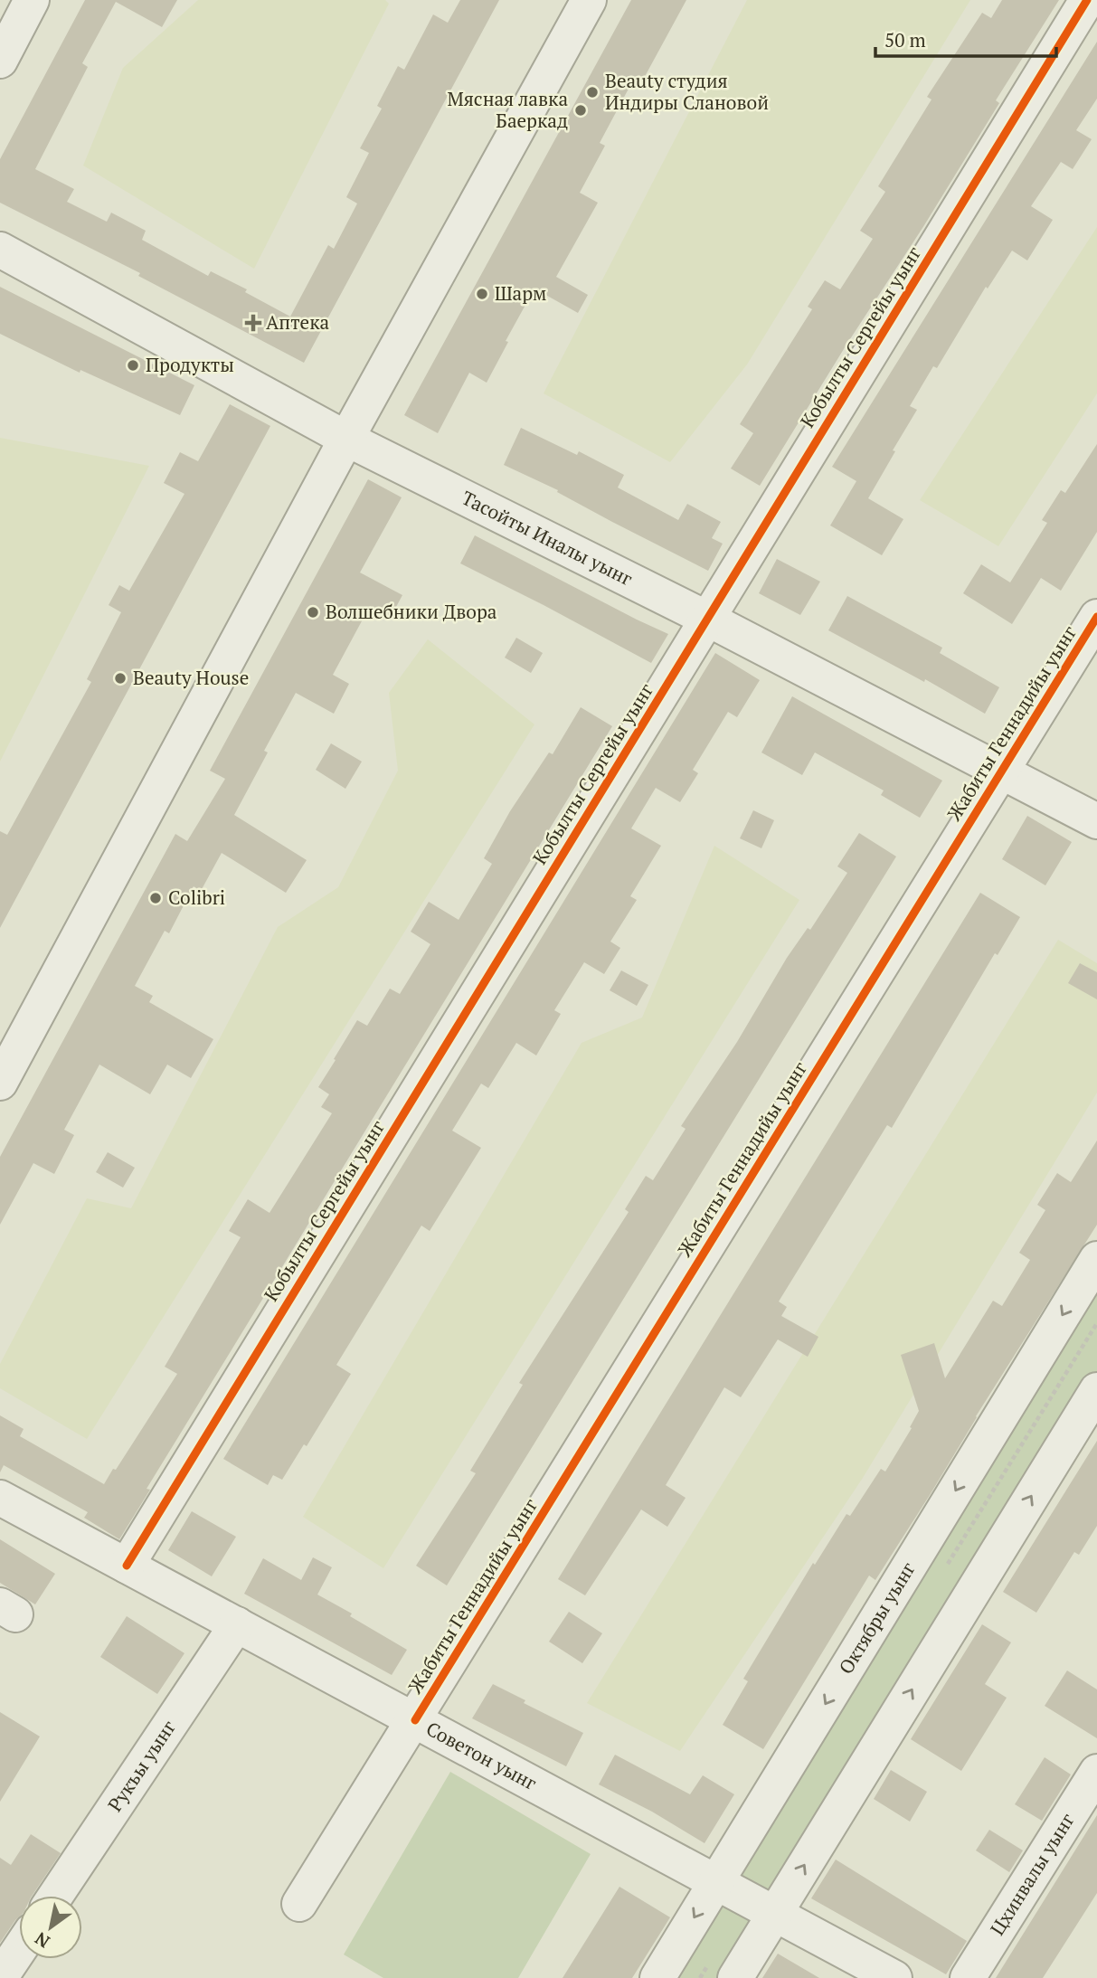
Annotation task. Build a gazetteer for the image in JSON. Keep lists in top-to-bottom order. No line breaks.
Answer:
{"streets":{"street":["Кобылты Сергейы уынг","Тасойты Иналы уынг","Жабиты Геннадийы уынг","Октябры уынг","Советон уынг","Рукъы уынг","Цхинвалы уынг"]},"crossings":[["Кобылты Сергейы уынг","Тасойты Иналы уынг"],["Кобылты Сергейы уынг","Советон уынг"],["Тасойты Иналы уынг","Жабиты Геннадийы уынг"],["Жабиты Геннадийы уынг","Советон уынг"],["Октябры уынг","Советон уынг"],["Советон уынг","Рукъы уынг"]],"places":{"other":["Beauty студия Индиры Слановой","Мясная лавка Баеркад","Шарм","Продукты","Волшебники Двора","Beauty House","Colibri"],"health":["Аптека"]},"scale_bar":"50 m","north":"bottom left"}
